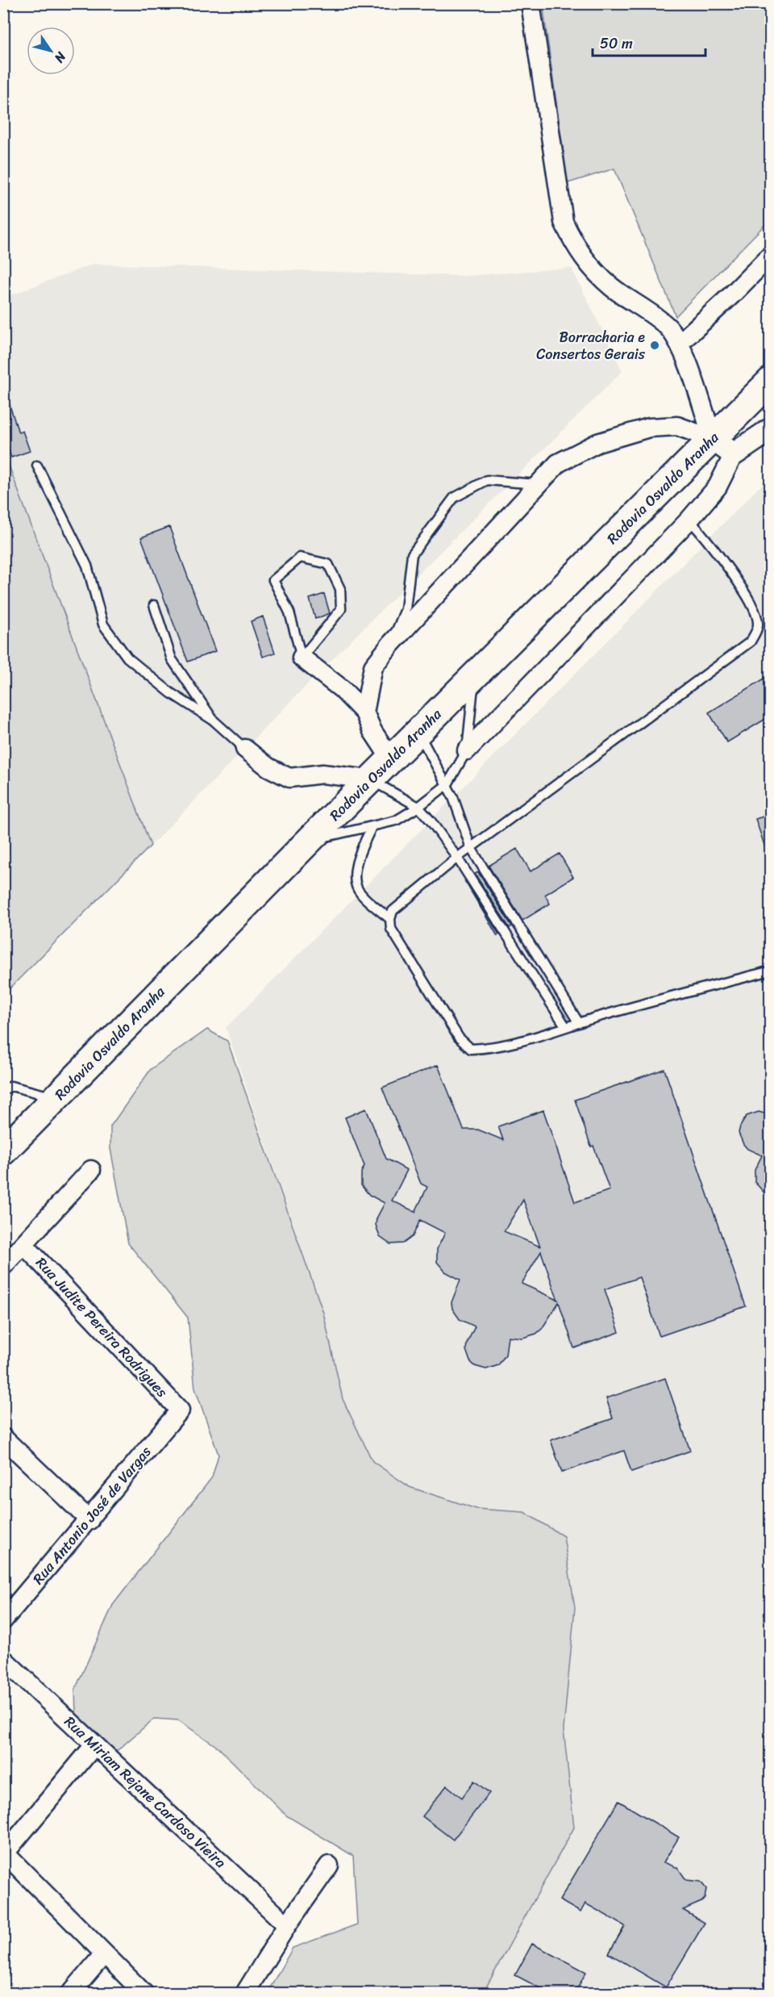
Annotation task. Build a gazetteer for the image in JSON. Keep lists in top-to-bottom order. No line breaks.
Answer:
{"streets":{"highway":["Rodovia Osvaldo Aranha"],"street":["Rua Judite Pereira Rodrigues","Rua Antonio José de Vargas","Rua Miriam Rejane Cardoso Vieira"]},"crossings":[["Rua Judite Pereira Rodrigues","Rua Antonio José de Vargas"]],"places":["Borracharia e Consertos Gerais"],"scale_bar":"50 m","north":"bottom right"}
